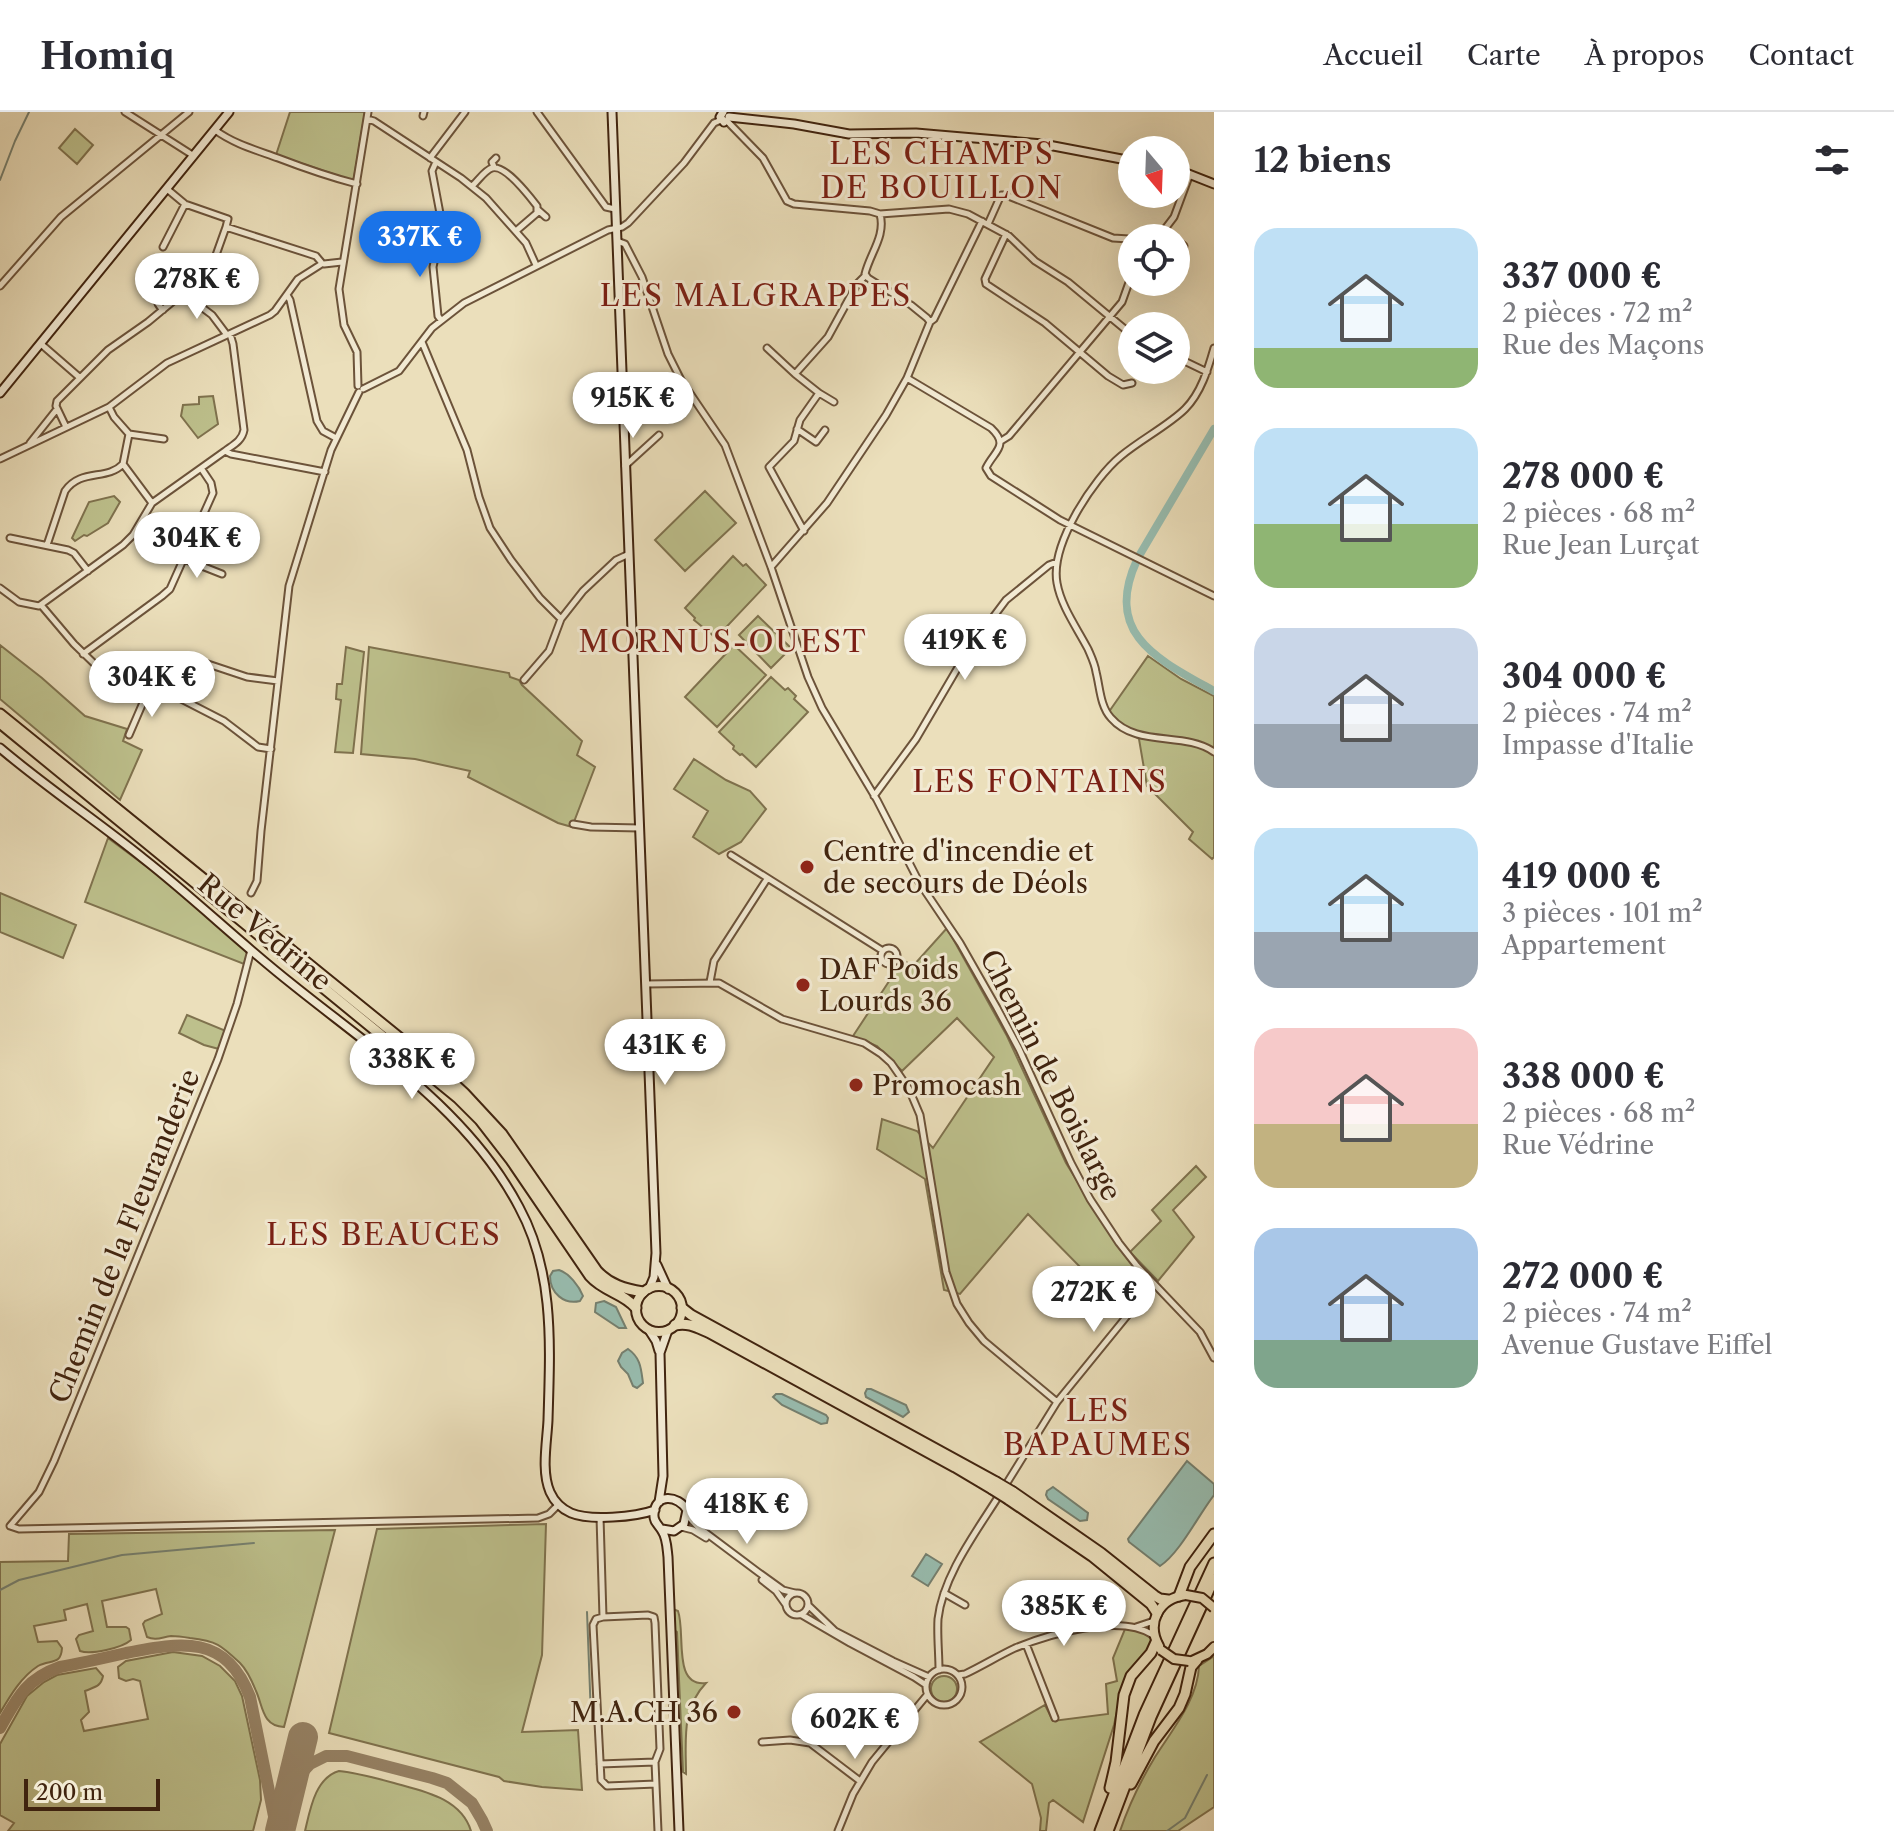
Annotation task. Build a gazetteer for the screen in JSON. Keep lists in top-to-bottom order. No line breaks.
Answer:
{"streets":{"main road":["Rue Védrine"],"street":["Chemin de Boislarge","Chemin de la Fleuranderie"]},"crossings":[["Rue Védrine","Chemin de la Fleuranderie"]],"districts":["LES CHAMPS DE BOUILLON","LES MALGRAPPES","MORNUS-OUEST","LES FONTAINS","LES BEAUCES","LES BAPAUMES"],"places":["Centre d'incendie et de secours de Déols","DAF Poids Lourds 36","Promocash","M.A.CH 36"],"scale_bar":"200 m","north":"bottom","page":{"header":"Homiq","nav":["Accueil","Carte","À propos","Contact"],"heading":"12 biens","list":[{"name":"337 000 €","note":"2 pièces · 72 m² · Rue des Maçons"},{"name":"278 000 €","note":"2 pièces · 68 m² · Rue Jean Lurçat"},{"name":"304 000 €","note":"2 pièces · 74 m² · Impasse d'Italie"},{"name":"419 000 €","note":"3 pièces · 101 m² · Appartement"},{"name":"338 000 €","note":"2 pièces · 68 m² · Rue Védrine"},{"name":"272 000 €","note":"2 pièces · 74 m² · Avenue Gustave Eiffel"}],"price":["337K €","278K €","915K €","304K €","419K €","304K €","431K €","338K €","272K €","418K €","385K €","602K €"],"scale":"200 m"}}
